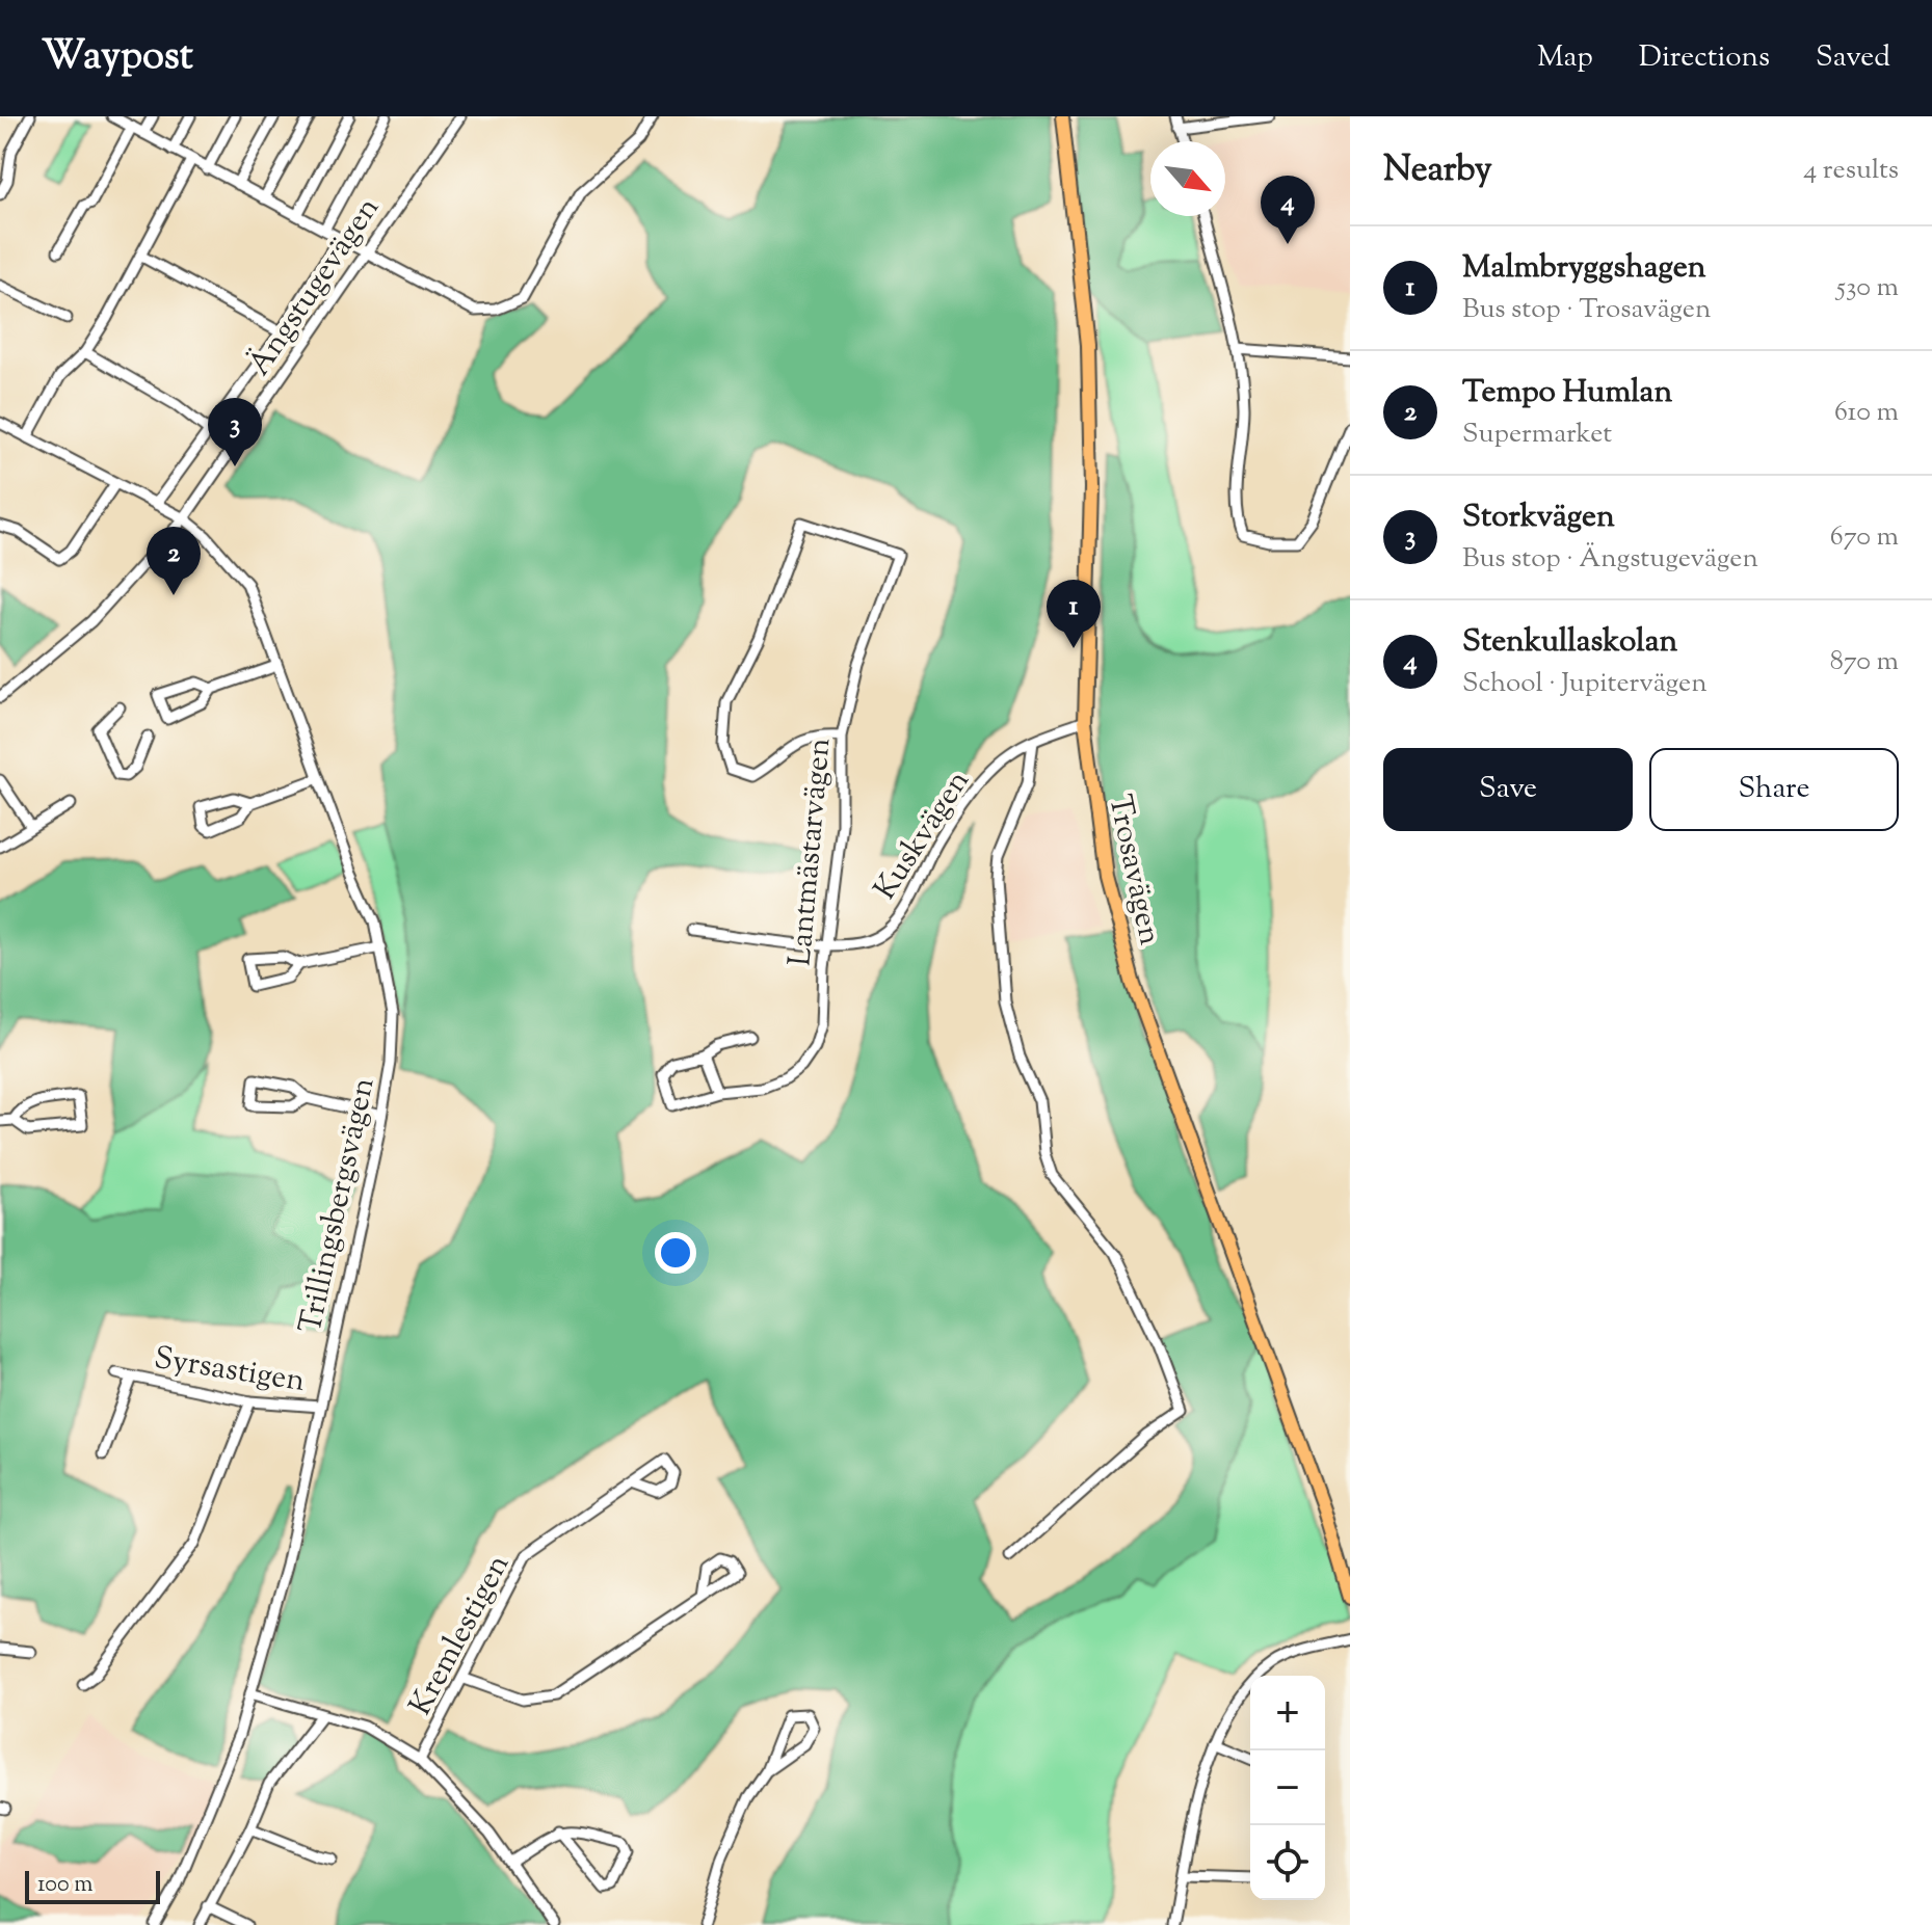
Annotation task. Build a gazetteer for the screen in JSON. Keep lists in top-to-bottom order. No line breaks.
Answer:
{"streets":{"main road":["Trosavägen"],"street":["Ängstugevägen","Kuskvägen","Lantmästarvägen","Trillingsbergsvägen","Syrsastigen","Kremlestigen"]},"crossings":[["Ängstugevägen","Trillingsbergsvägen"],["Kuskvägen","Lantmästarvägen"],["Kuskvägen","Trosavägen"],["Trillingsbergsvägen","Syrsastigen"]],"scale_bar":"100 m","north":"bottom right","page":{"header":"Waypost","nav":["Map","Directions","Saved"],"heading":["Nearby","4 results"],"pins":["4","3","2","1"],"list":[{"mark":"1","name":"Malmbryggshagen","note":"Bus stop · Trosavägen","value":"530 m"},{"mark":"2","name":"Tempo Humlan","note":"Supermarket","value":"610 m"},{"mark":"3","name":"Storkvägen","note":"Bus stop · Ängstugevägen","value":"670 m"},{"mark":"4","name":"Stenkullaskolan","note":"School · Jupitervägen","value":"870 m"}],"buttons":["Save","Share"],"map_buttons":["+","−"],"scale":"100 m"}}
